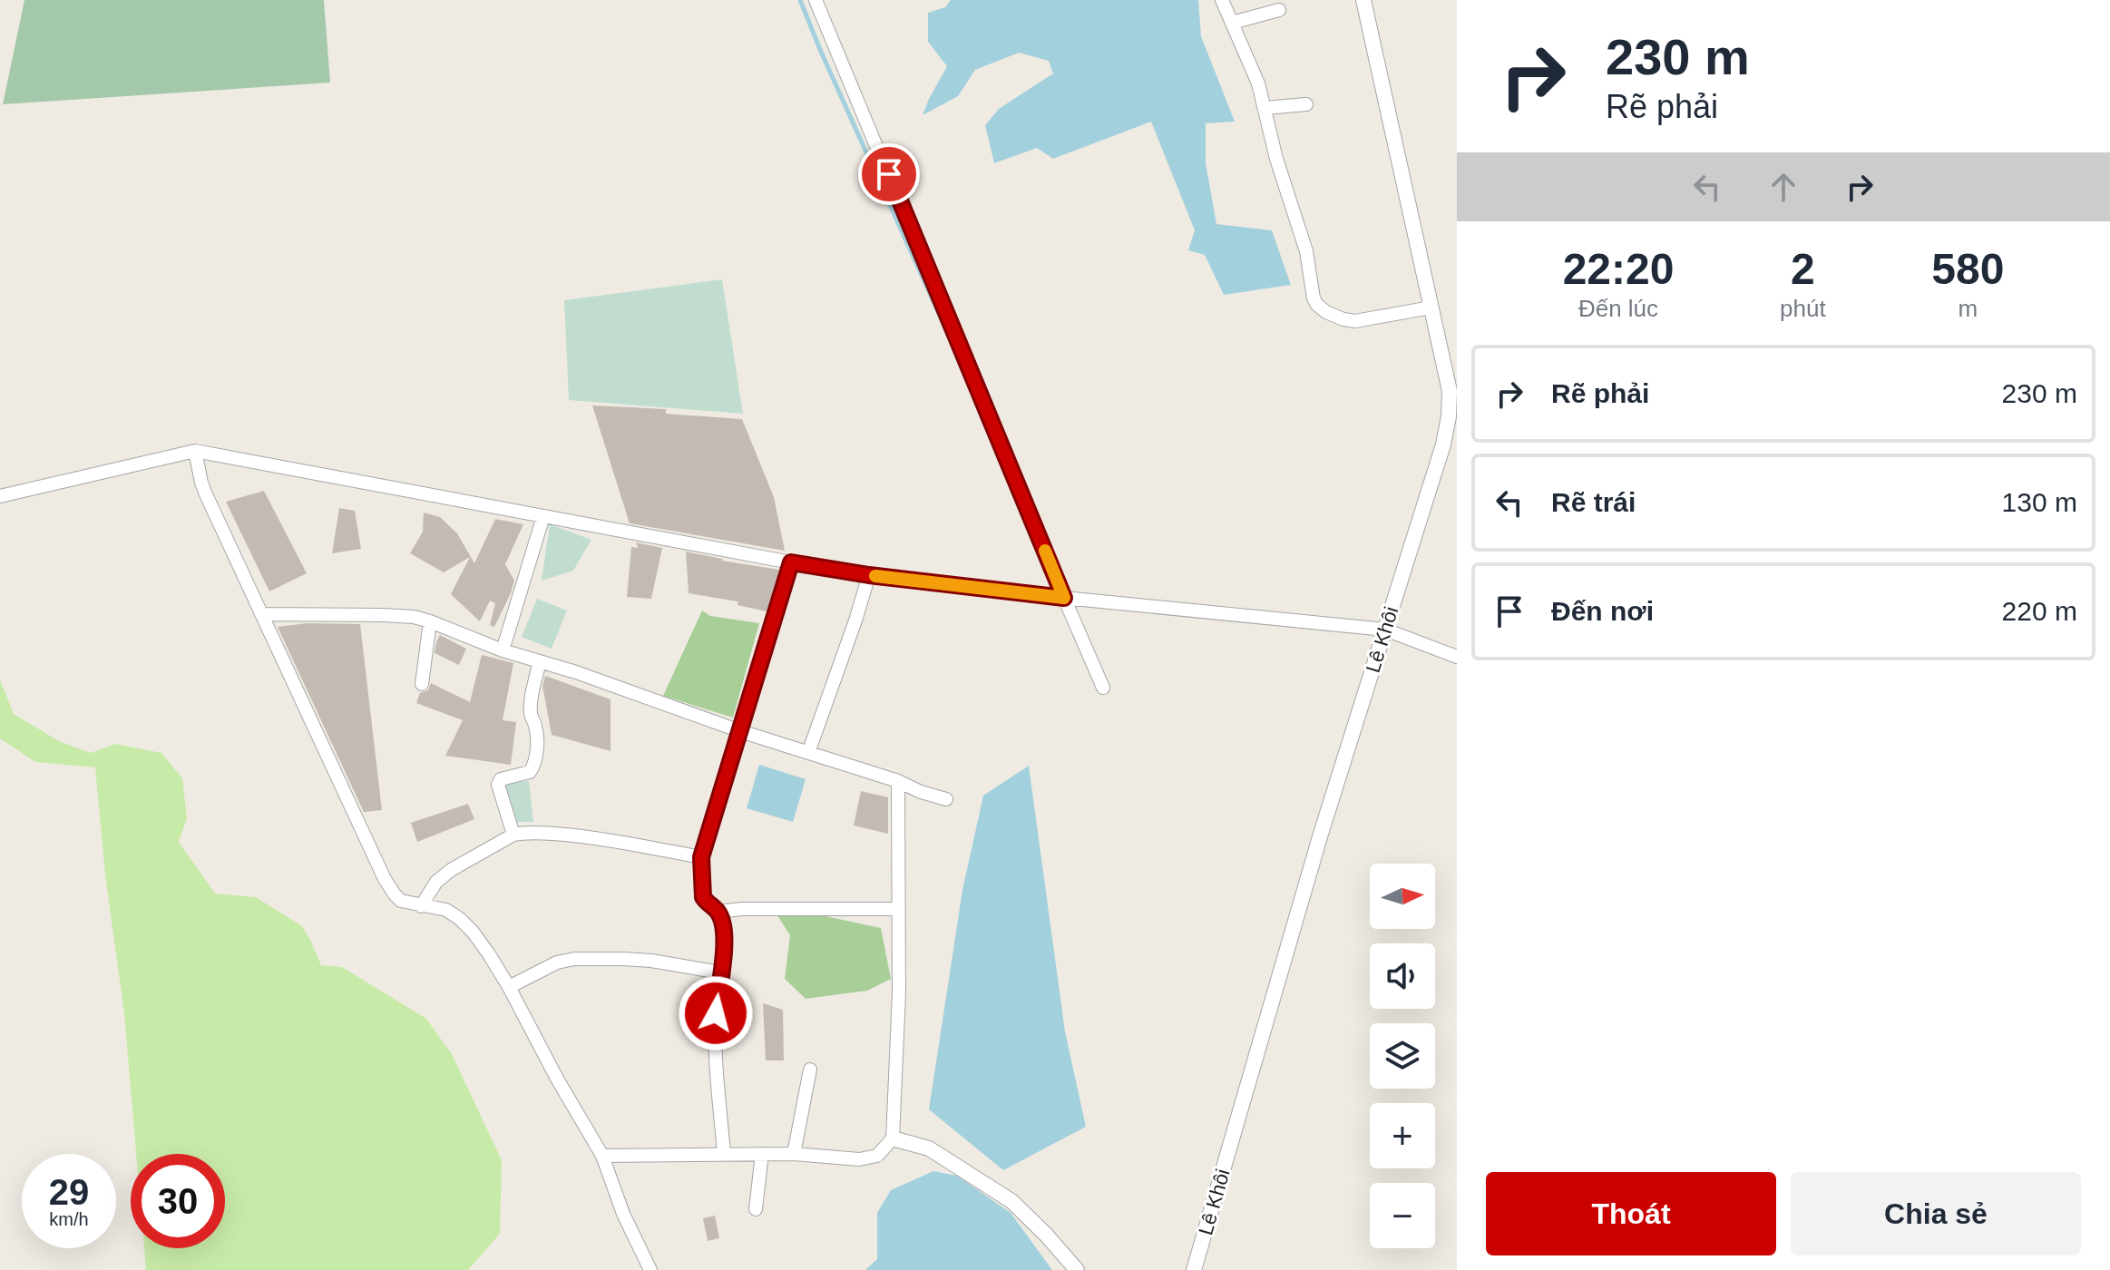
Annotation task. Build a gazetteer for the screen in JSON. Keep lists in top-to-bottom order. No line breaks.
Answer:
{"streets":{"street":["Lê Khôi"]},"north":"right","page":{"turn":["230 m","Rẽ phải"],"eta":["22:20","Đến lúc","2","phút","580","m"],"list":[{"name":"Rẽ phải","value":"230 m"},{"name":"Rẽ trái","value":"130 m"},{"name":"Đến nơi","value":"220 m"}],"map_buttons":["+","−"],"speed":"29 km/h","limit":"30","buttons":["Thoát","Chia sẻ"]}}
